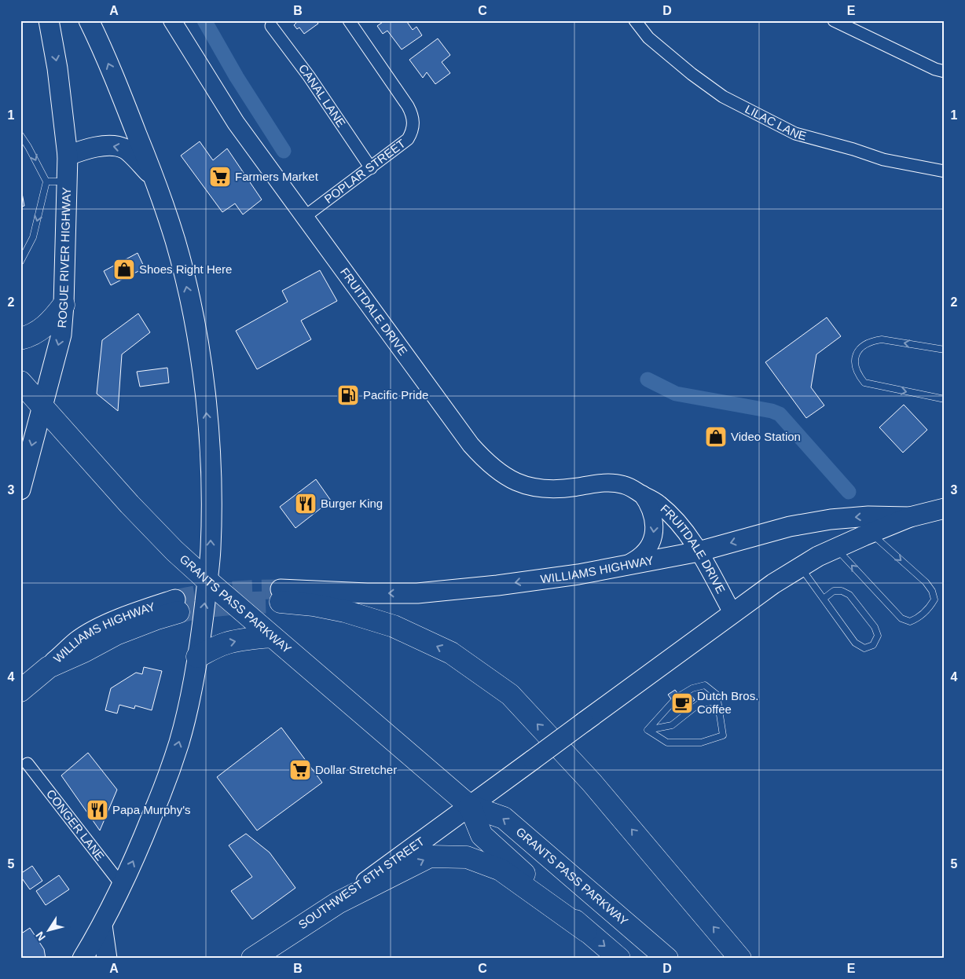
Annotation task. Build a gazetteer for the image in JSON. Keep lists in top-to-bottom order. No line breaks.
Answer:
{"streets":{"highway":["WILLIAMS HIGHWAY","GRANTS PASS PARKWAY","SOUTHWEST 6TH STREET"],"main road":["ROGUE RIVER HIGHWAY"],"street":["CANAL LANE","LILAC LANE","POPLAR STREET","FRUITDALE DRIVE","CONGER LANE"]},"crossings":[["CANAL LANE","POPLAR STREET"],["POPLAR STREET","FRUITDALE DRIVE"],["ROGUE RIVER HIGHWAY","GRANTS PASS PARKWAY"],["FRUITDALE DRIVE","WILLIAMS HIGHWAY"],["WILLIAMS HIGHWAY","GRANTS PASS PARKWAY"],["WILLIAMS HIGHWAY","SOUTHWEST 6TH STREET"],["GRANTS PASS PARKWAY","SOUTHWEST 6TH STREET"]],"one_way":["WILLIAMS HIGHWAY"],"places":{"supermarket":["Farmers Market","Dollar Stretcher"],"shop":["Shoes Right Here","Video Station"],"fuel station":["Pacific Pride"],"restaurant":["Burger King","Papa Murphy's"],"cafe":["Dutch Bros. Coffee"]},"north":"bottom left","grid":{"columns":["A","B","C","D","E"],"rows":["1","2","3","4","5"]}}
